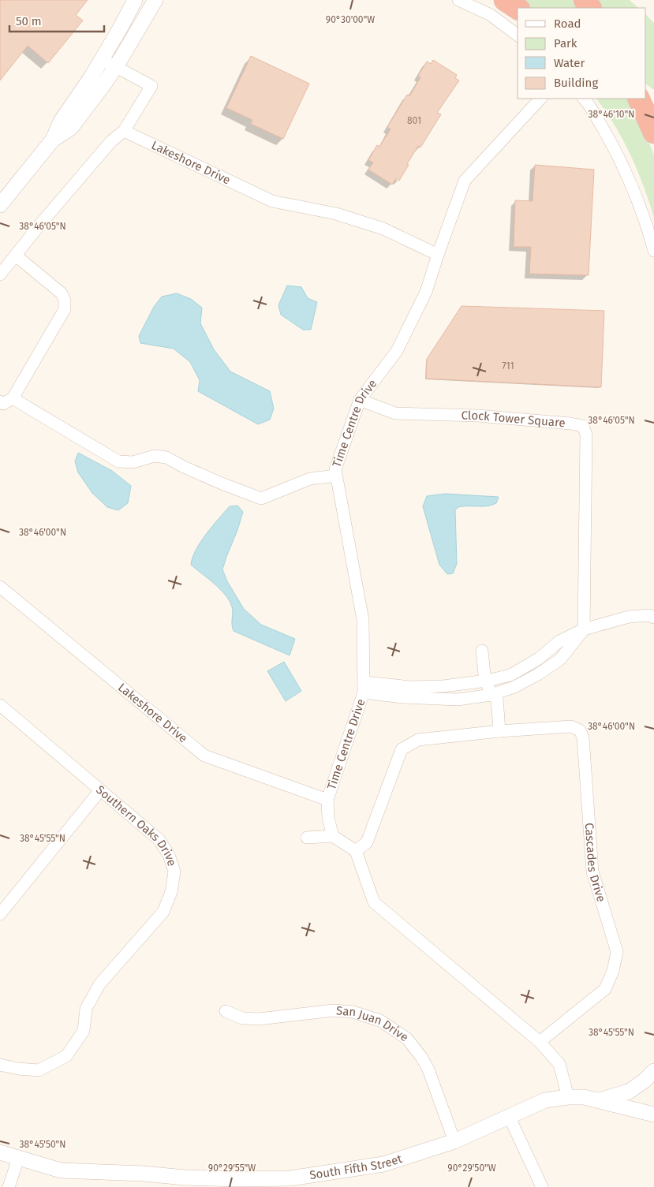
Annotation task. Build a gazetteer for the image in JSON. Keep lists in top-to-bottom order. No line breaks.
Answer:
{"streets":{"street":["Lakeshore Drive","Clock Tower Square","Time Centre Drive","Southern Oaks Drive","Cascades Drive","San Juan Drive","South Fifth Street"]},"crossings":[["Lakeshore Drive","Time Centre Drive"],["Clock Tower Square","Time Centre Drive"],["San Juan Drive","South Fifth Street"]],"house_numbers":["801","711"],"legend":["Road","Park","Water","Building"],"scale_bar":"50 m","coordinates":["90°30'00\"W","38°46'10\"N","38°46'05\"N","38°46'00\"N","38°45'55\"N","38°45'50\"N","90°29'55\"W","90°29'50\"W"]}
